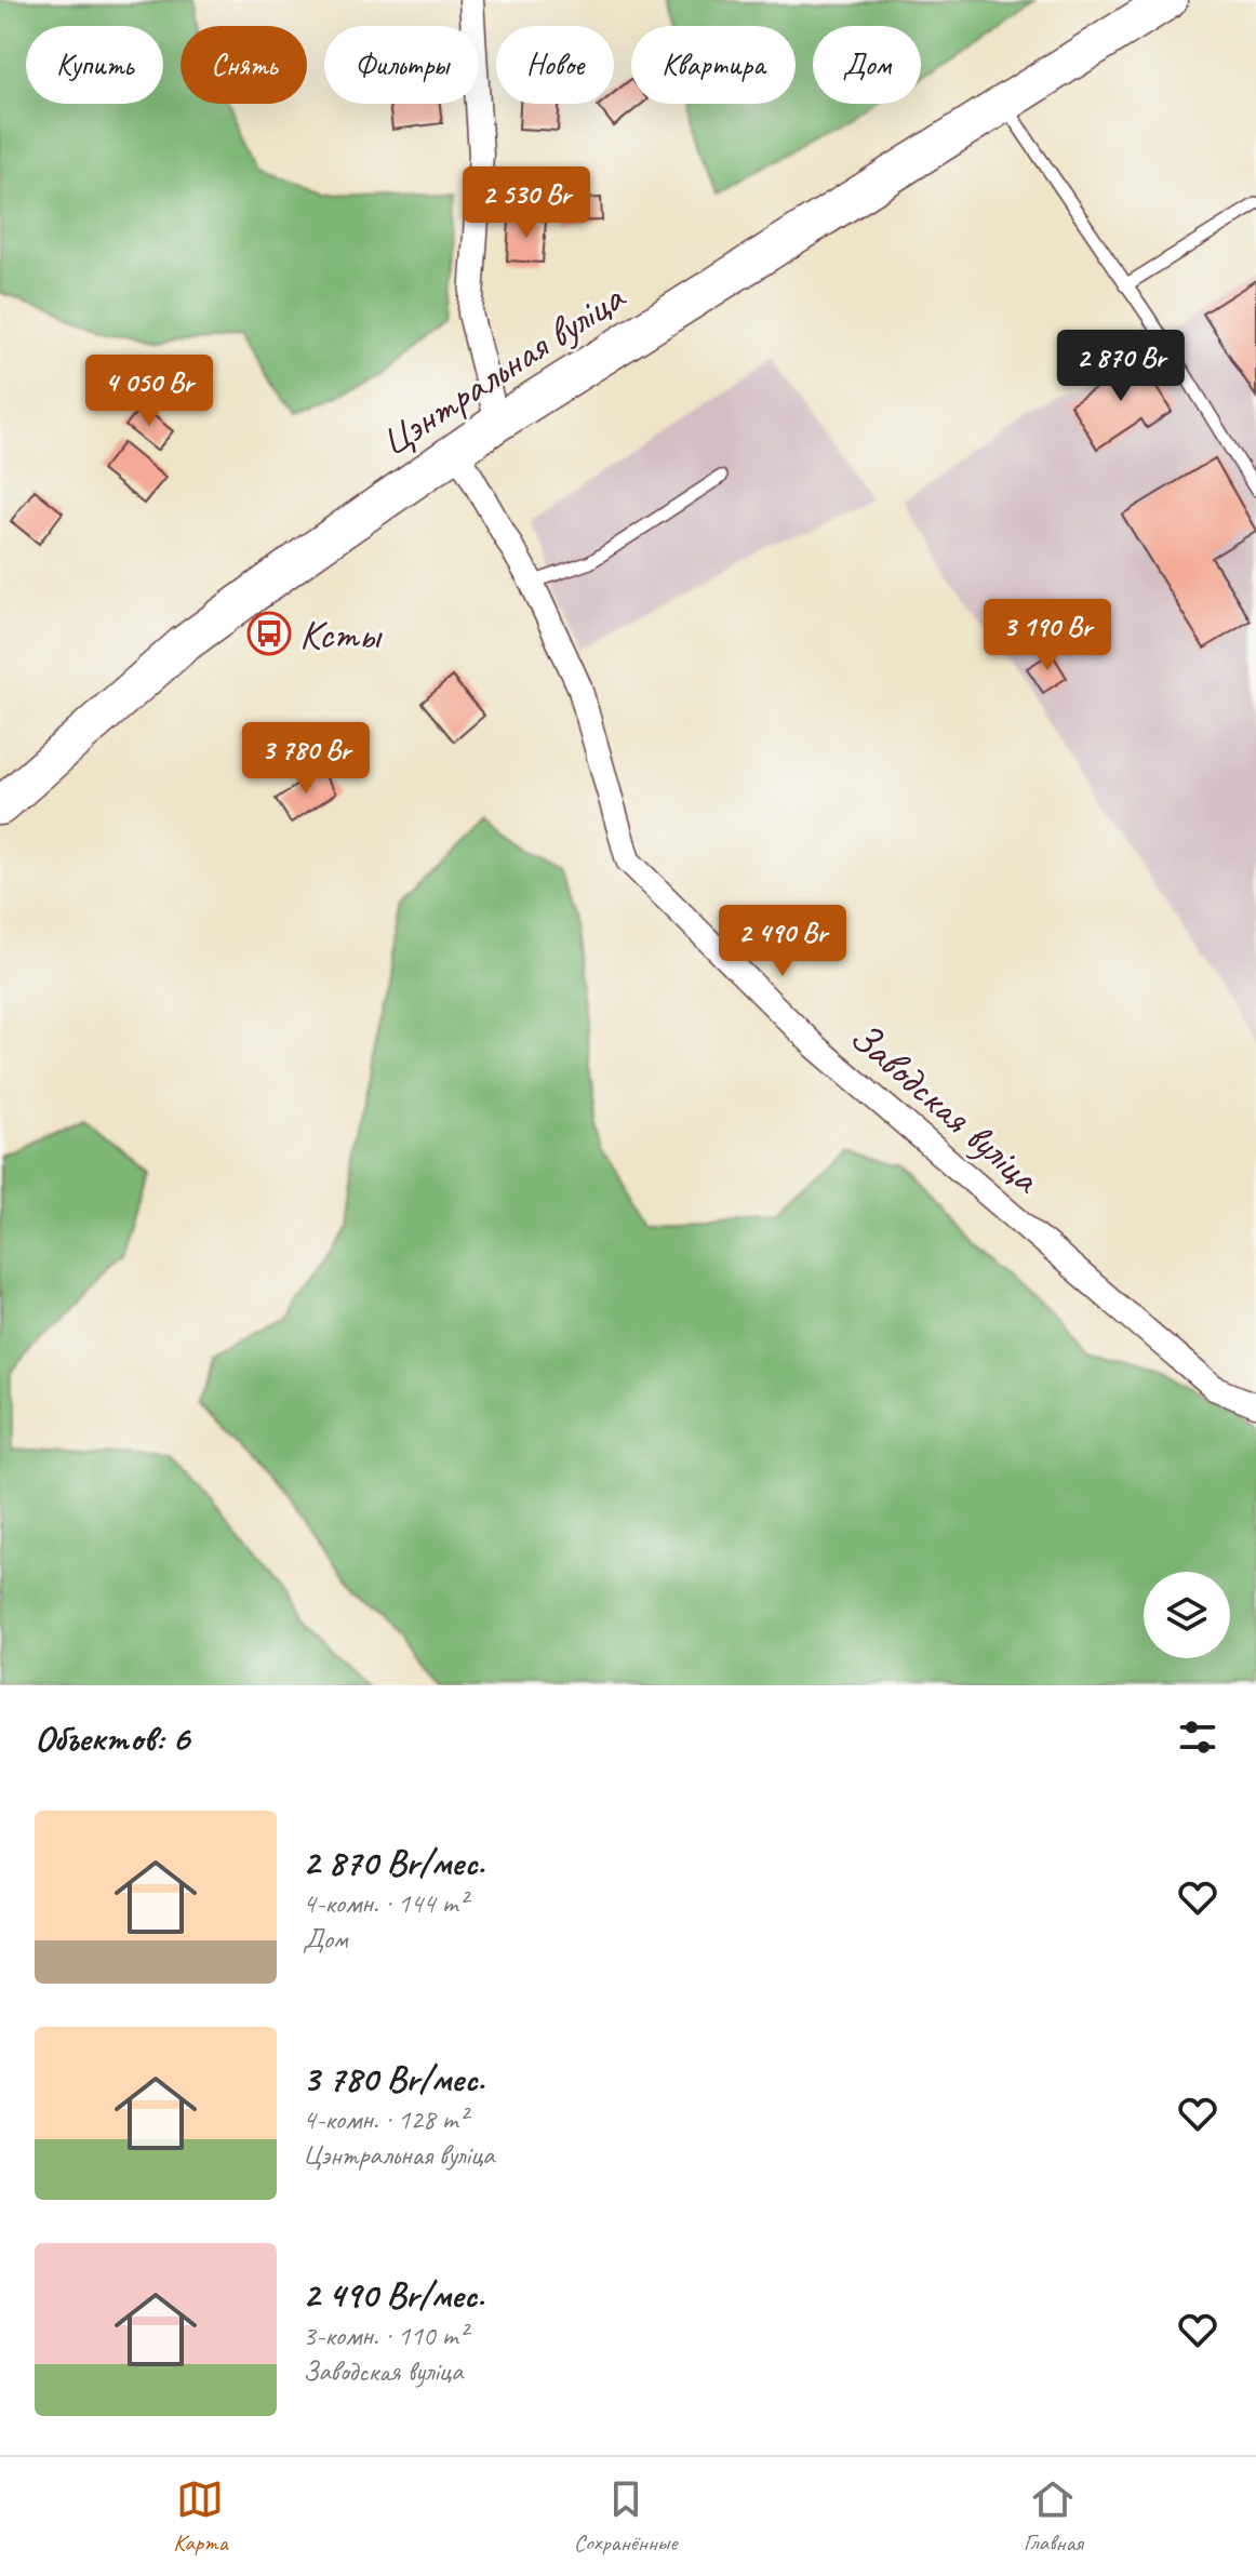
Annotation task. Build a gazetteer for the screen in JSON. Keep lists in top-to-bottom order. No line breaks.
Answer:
{"streets":{"main road":["Цэнтральная вуліца"],"street":["Заводская вуліца"]},"crossings":[["Цэнтральная вуліца","Заводская вуліца"]],"places":{"bus stop":["Ксты"]},"page":{"chip":["Купить","Снять","Фильтры","Новое","Квартира","Дом"],"price":["2 530 Br","2 870 Br","4 050 Br","3 190 Br","3 780 Br","2 490 Br"],"heading":"Объектов: 6","list":[{"name":"2 870 Br/мес.","note":"4-комн. · 144 m² · Дом"},{"name":"3 780 Br/мес.","note":"4-комн. · 128 m² · Цэнтральная вуліца"},{"name":"2 490 Br/мес.","note":"3-комн. · 110 m² · Заводская вуліца"}],"tabs":["Карта","Сохранённые","Главная"]}}
